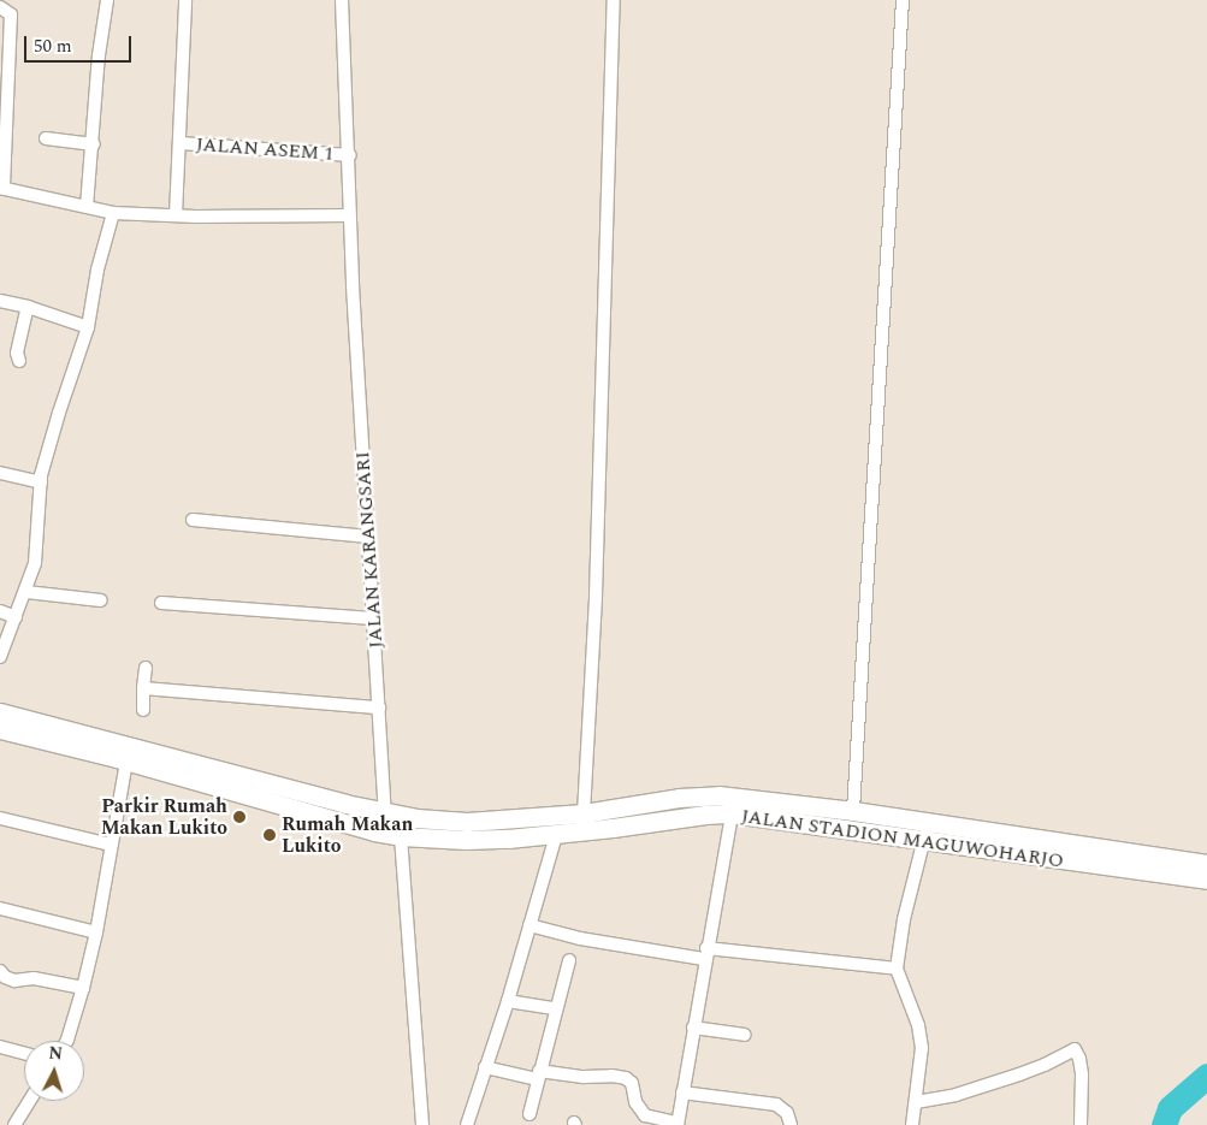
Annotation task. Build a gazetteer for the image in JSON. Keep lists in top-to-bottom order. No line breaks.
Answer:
{"streets":{"main road":["JALAN STADION MAGUWOHARJO"],"street":["JALAN ASEM 1","JALAN KARANGSARI"]},"crossings":[["JALAN ASEM 1","JALAN KARANGSARI"],["JALAN KARANGSARI","JALAN STADION MAGUWOHARJO"]],"places":["Parkir Rumah Makan Lukito","Rumah Makan Lukito"],"scale_bar":"50 m","north":"top"}
